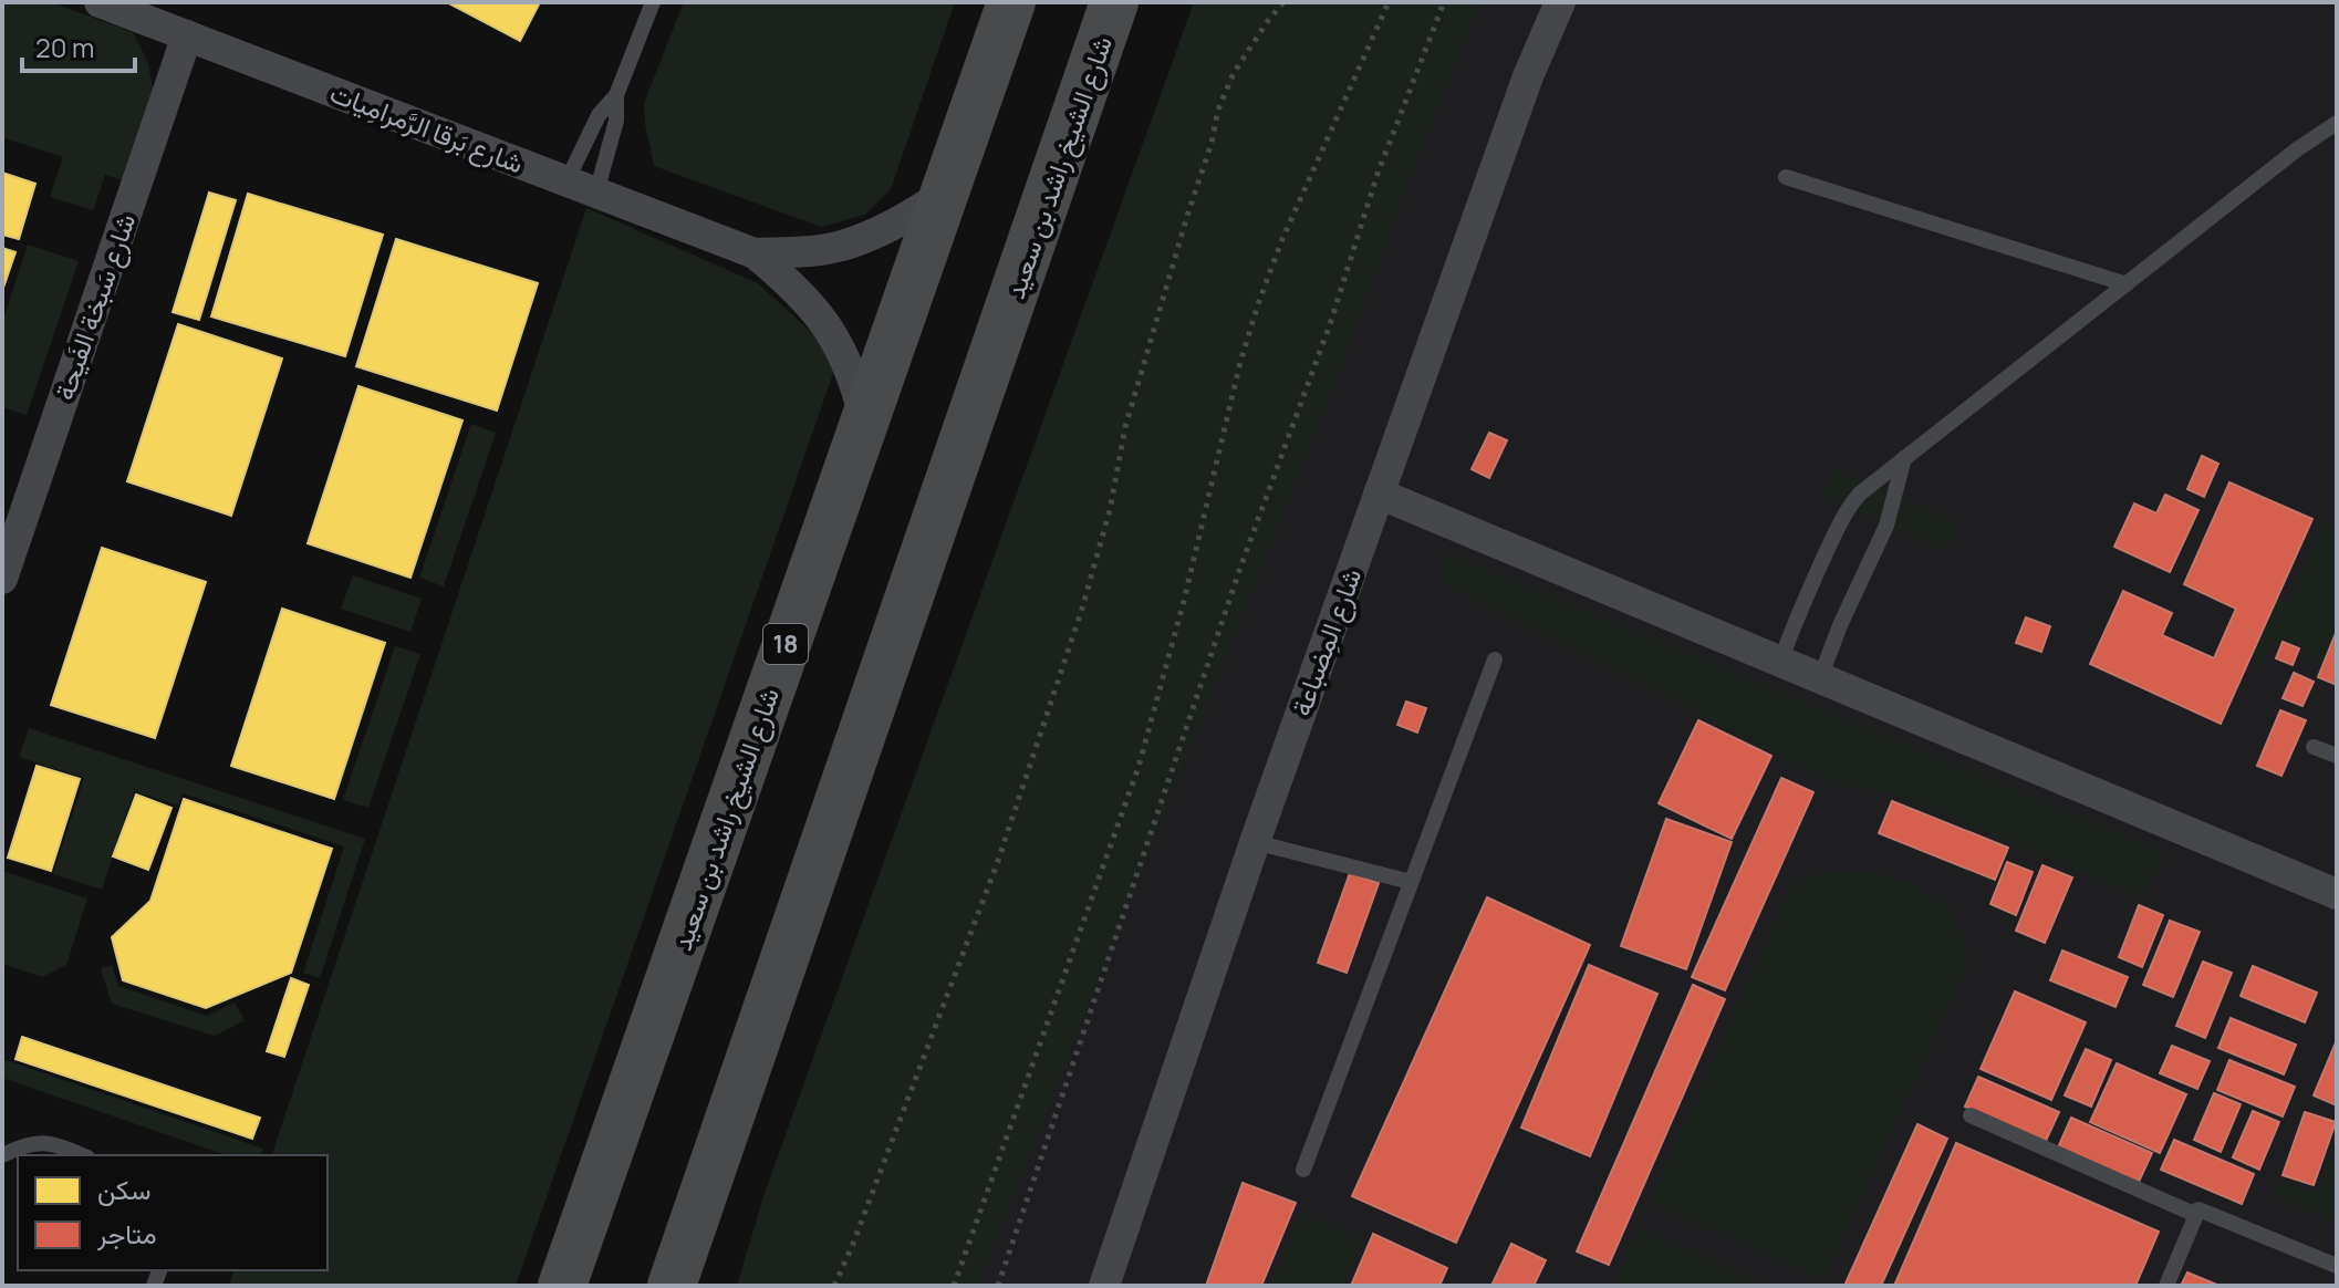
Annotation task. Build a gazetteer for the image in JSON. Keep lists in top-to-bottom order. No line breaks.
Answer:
{"streets":{"main road":["شارع الشيخ راشد بن سعيد","18"],"street":["شارع بَرقا الرَّمرامِيات","شارع سَبخة الفَيحة","شارع المِضباعة"]},"crossings":[["شارع بَرقا الرَّمرامِيات","شارع الشيخ راشد بن سعيد"],["شارع بَرقا الرَّمرامِيات","شارع سَبخة الفَيحة"]],"legend":["سكن","متاجر"],"scale_bar":"20 m"}
